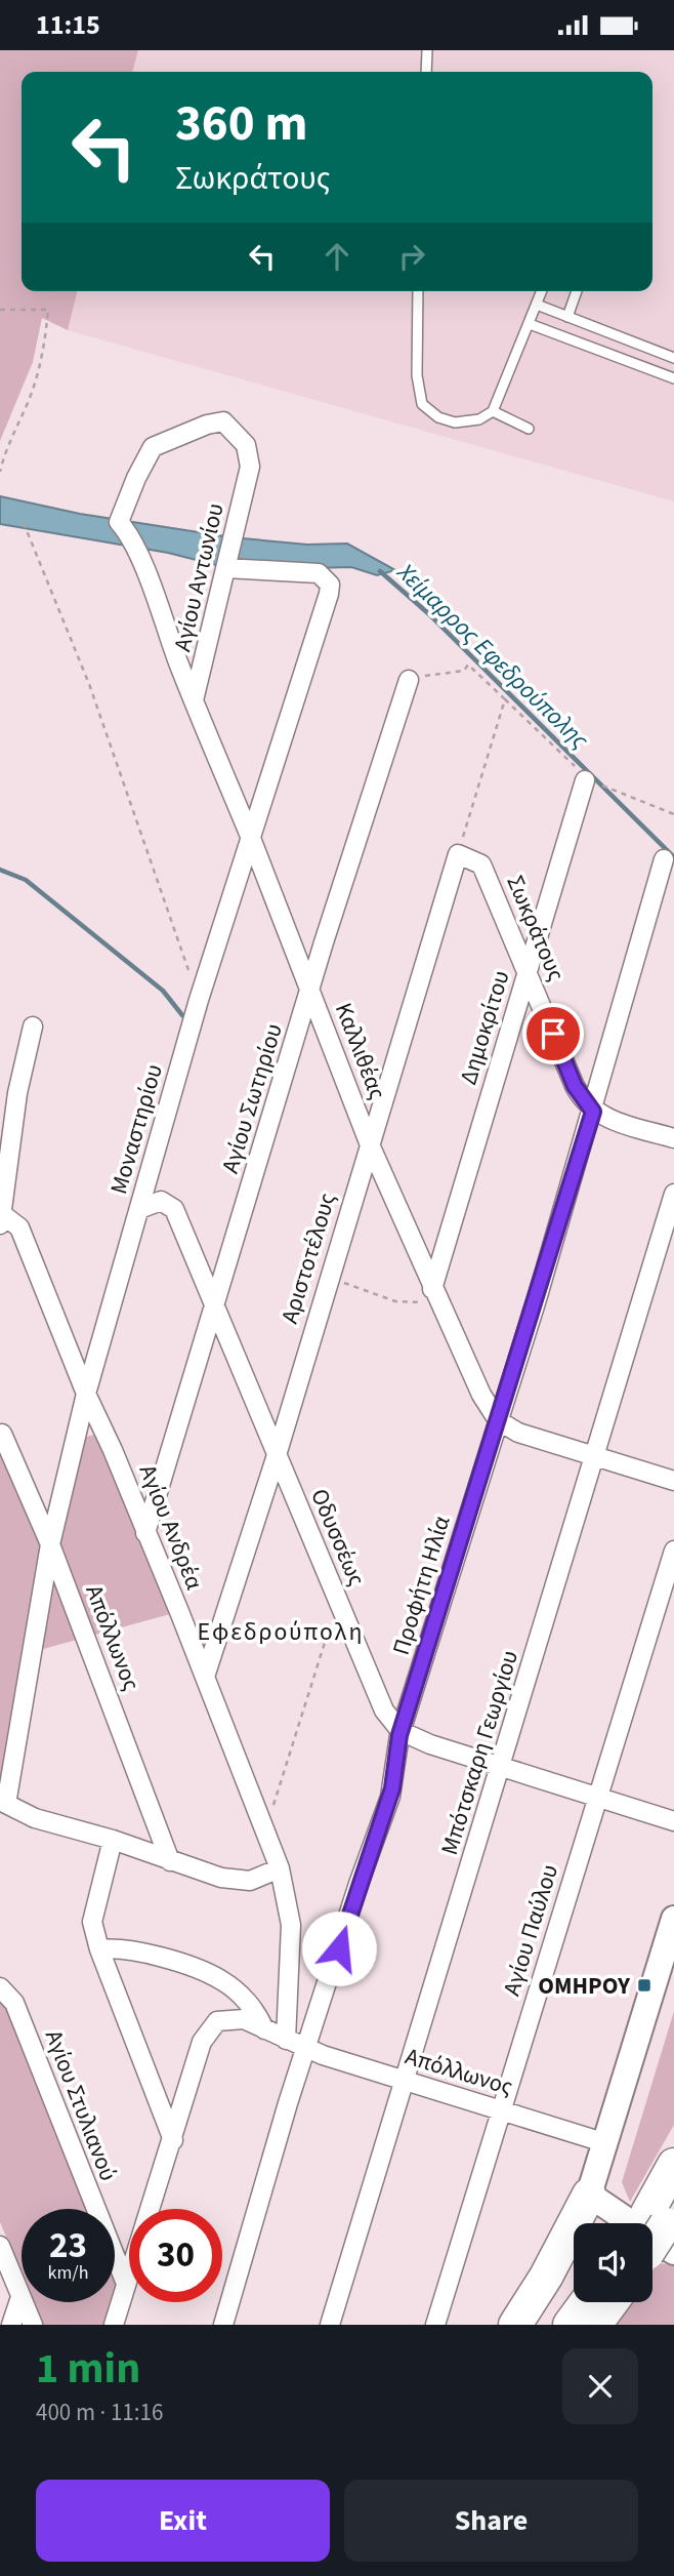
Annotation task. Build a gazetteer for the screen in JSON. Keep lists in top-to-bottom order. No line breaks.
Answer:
{"streets":{"street":["Αγίου Αντωνίου","Σωκράτους","Δημοκρίτου","Καλλιθέας","Αγίου Σωτηρίου","Μοναστηρίου","Αριστοτέλους","Αγίου Ανδρέα","Οδυσσέως","Προφήτη Ηλία","Απόλλωνος","Μπότσκαρη Γεωργίου","Αγίου Παύλου","Αγίου Στυλιανού"]},"crossings":[["Αγίου Αντωνίου","Καλλιθέας"],["Αγίου Αντωνίου","Μοναστηρίου"],["Σωκράτους","Δημοκρίτου"],["Σωκράτους","Αριστοτέλους"],["Σωκράτους","Προφήτη Ηλία"],["Δημοκρίτου","Καλλιθέας"],["Καλλιθέας","Αγίου Σωτηρίου"],["Καλλιθέας","Μοναστηρίου"],["Καλλιθέας","Αριστοτέλους"],["Καλλιθέας","Προφήτη Ηλία"],["Αγίου Σωτηρίου","Αγίου Ανδρέα"],["Αγίου Σωτηρίου","Οδυσσέως"],["Μοναστηρίου","Αγίου Ανδρέα"],["Μοναστηρίου","Οδυσσέως"],["Μοναστηρίου","Απόλλωνος"],["Αριστοτέλους","Αγίου Ανδρέα"],["Αριστοτέλους","Οδυσσέως"],["Αγίου Ανδρέα","Απόλλωνος"],["Οδυσσέως","Προφήτη Ηλία"],["Προφήτη Ηλία","Απόλλωνος"],["Απόλλωνος","Μπότσκαρη Γεωργίου"],["Απόλλωνος","Αγίου Παύλου"]],"districts":["Εφεδρούπολη"],"water":["Χείμαρρος Εφεδρούπολης"],"places":{"transit":["ΟΜΗΡΟΥ"]},"page":{"status":"11:15","turn":["360 m","Σωκράτους"],"speed":"23 km/h","limit":"30","heading":["1 min","400 m · 11:16"],"buttons":["Exit","Share"]}}
